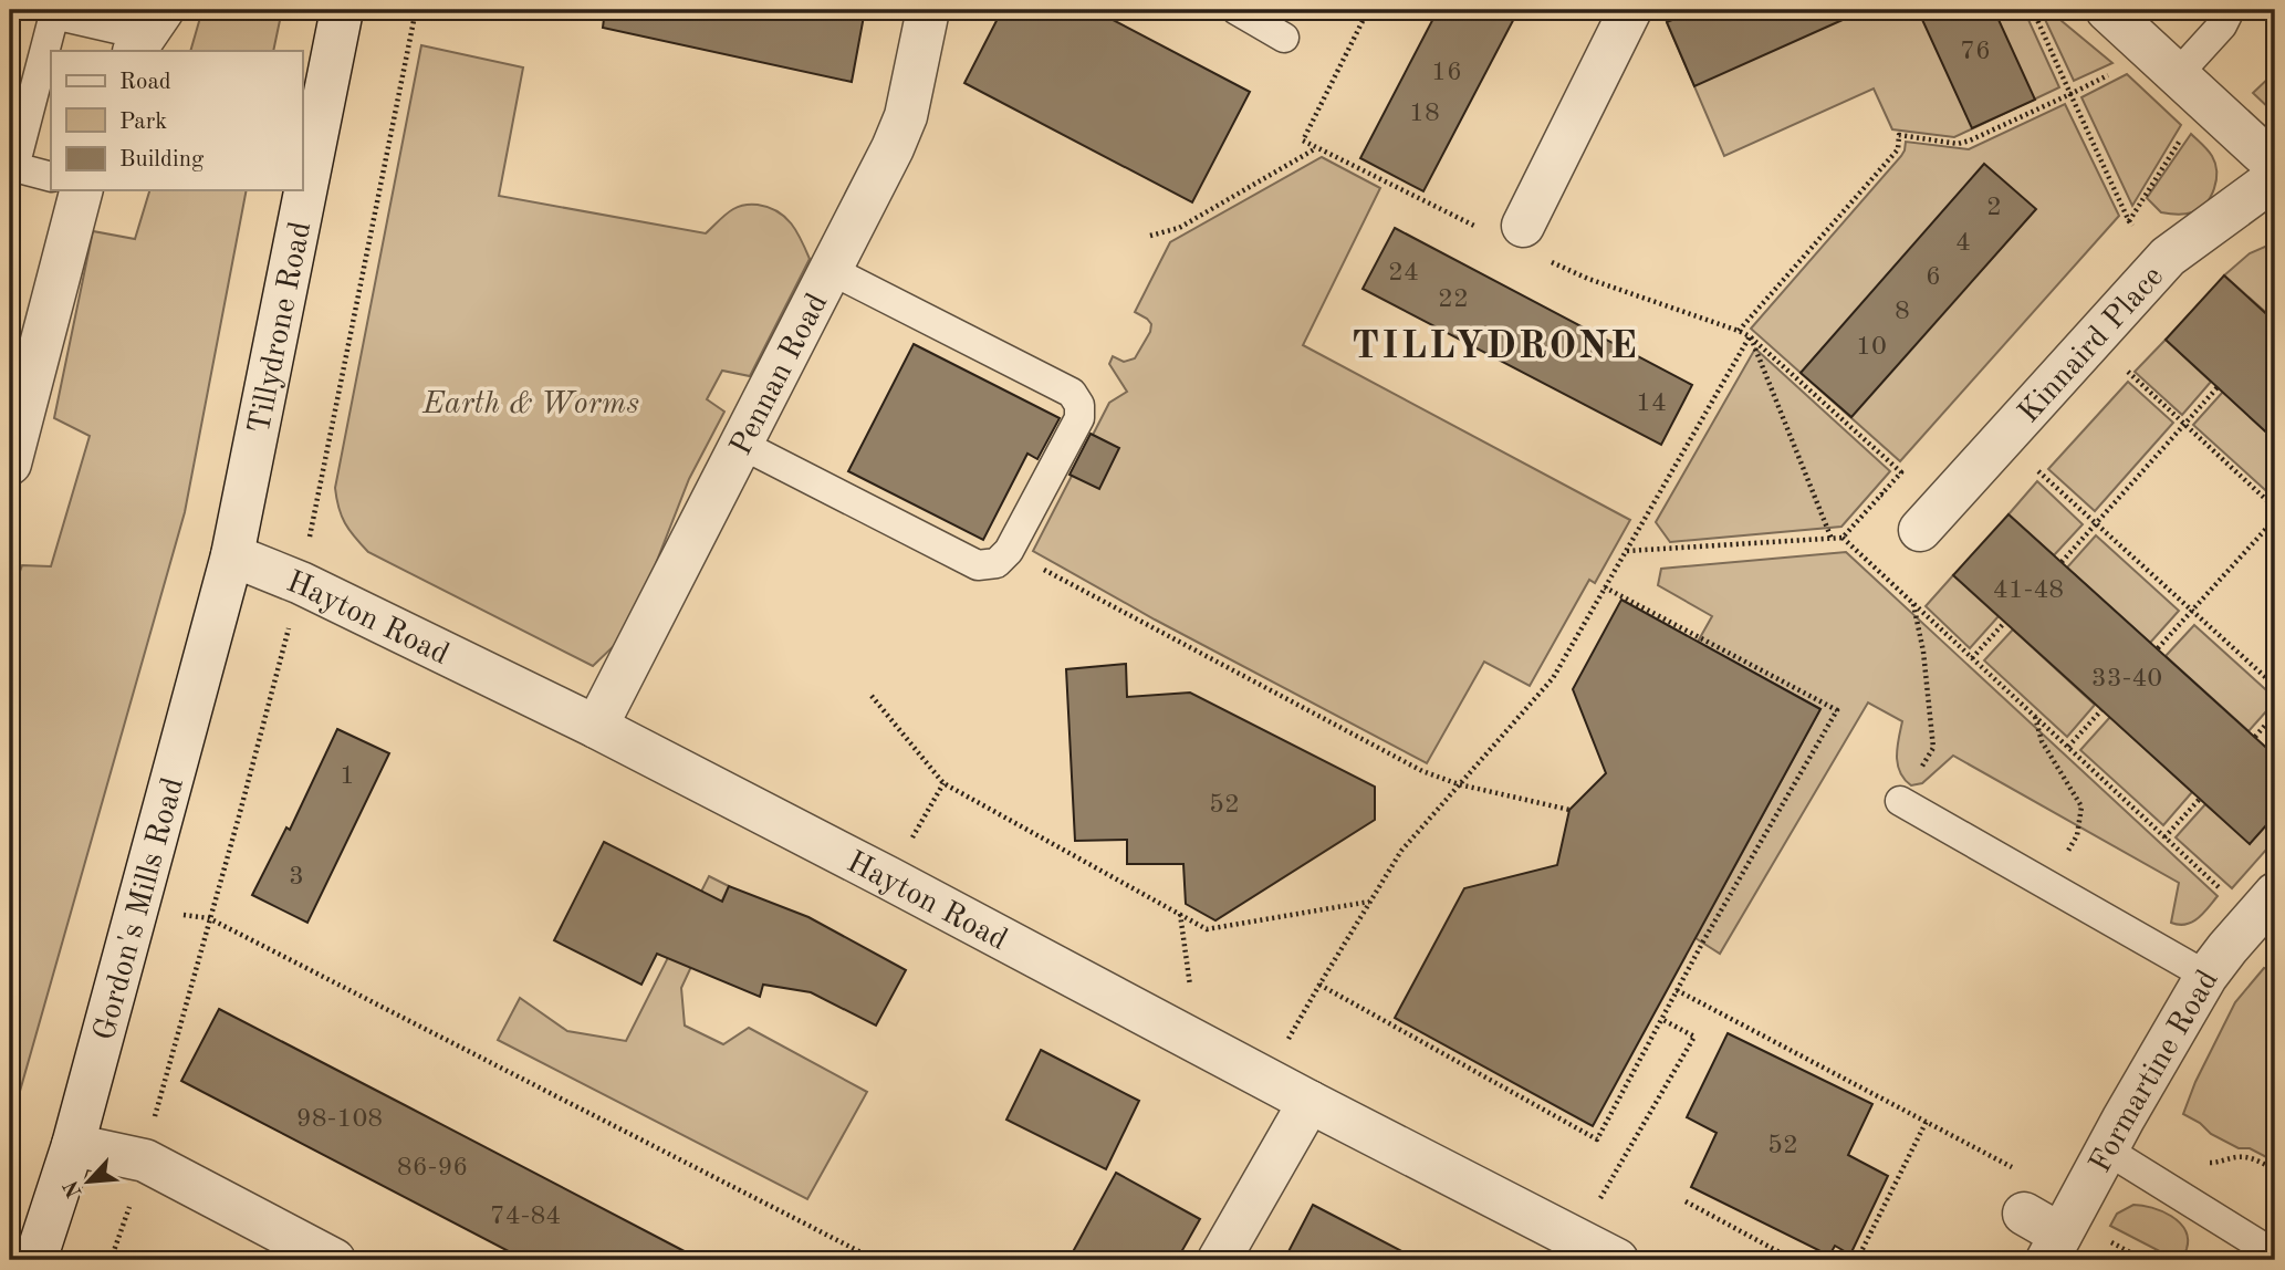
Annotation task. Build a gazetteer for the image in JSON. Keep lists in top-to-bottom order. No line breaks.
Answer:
{"streets":{"street":["Tillydrone Road","Kinnaird Place","Pennan Road","Hayton Road","Gordon's Mills Road","Formartine Road"]},"crossings":[["Tillydrone Road","Hayton Road"],["Tillydrone Road","Gordon's Mills Road"],["Pennan Road","Hayton Road"],["Hayton Road","Gordon's Mills Road"]],"districts":["TILLYDRONE"],"parks":["Earth & Worms"],"house_numbers":["76","16","18","2","4","24","6","22","8","10","14","41-48","33-40","1","52","3","98-108","52","86-96","74-84"],"legend":["Road","Park","Building"],"north":"bottom left"}
